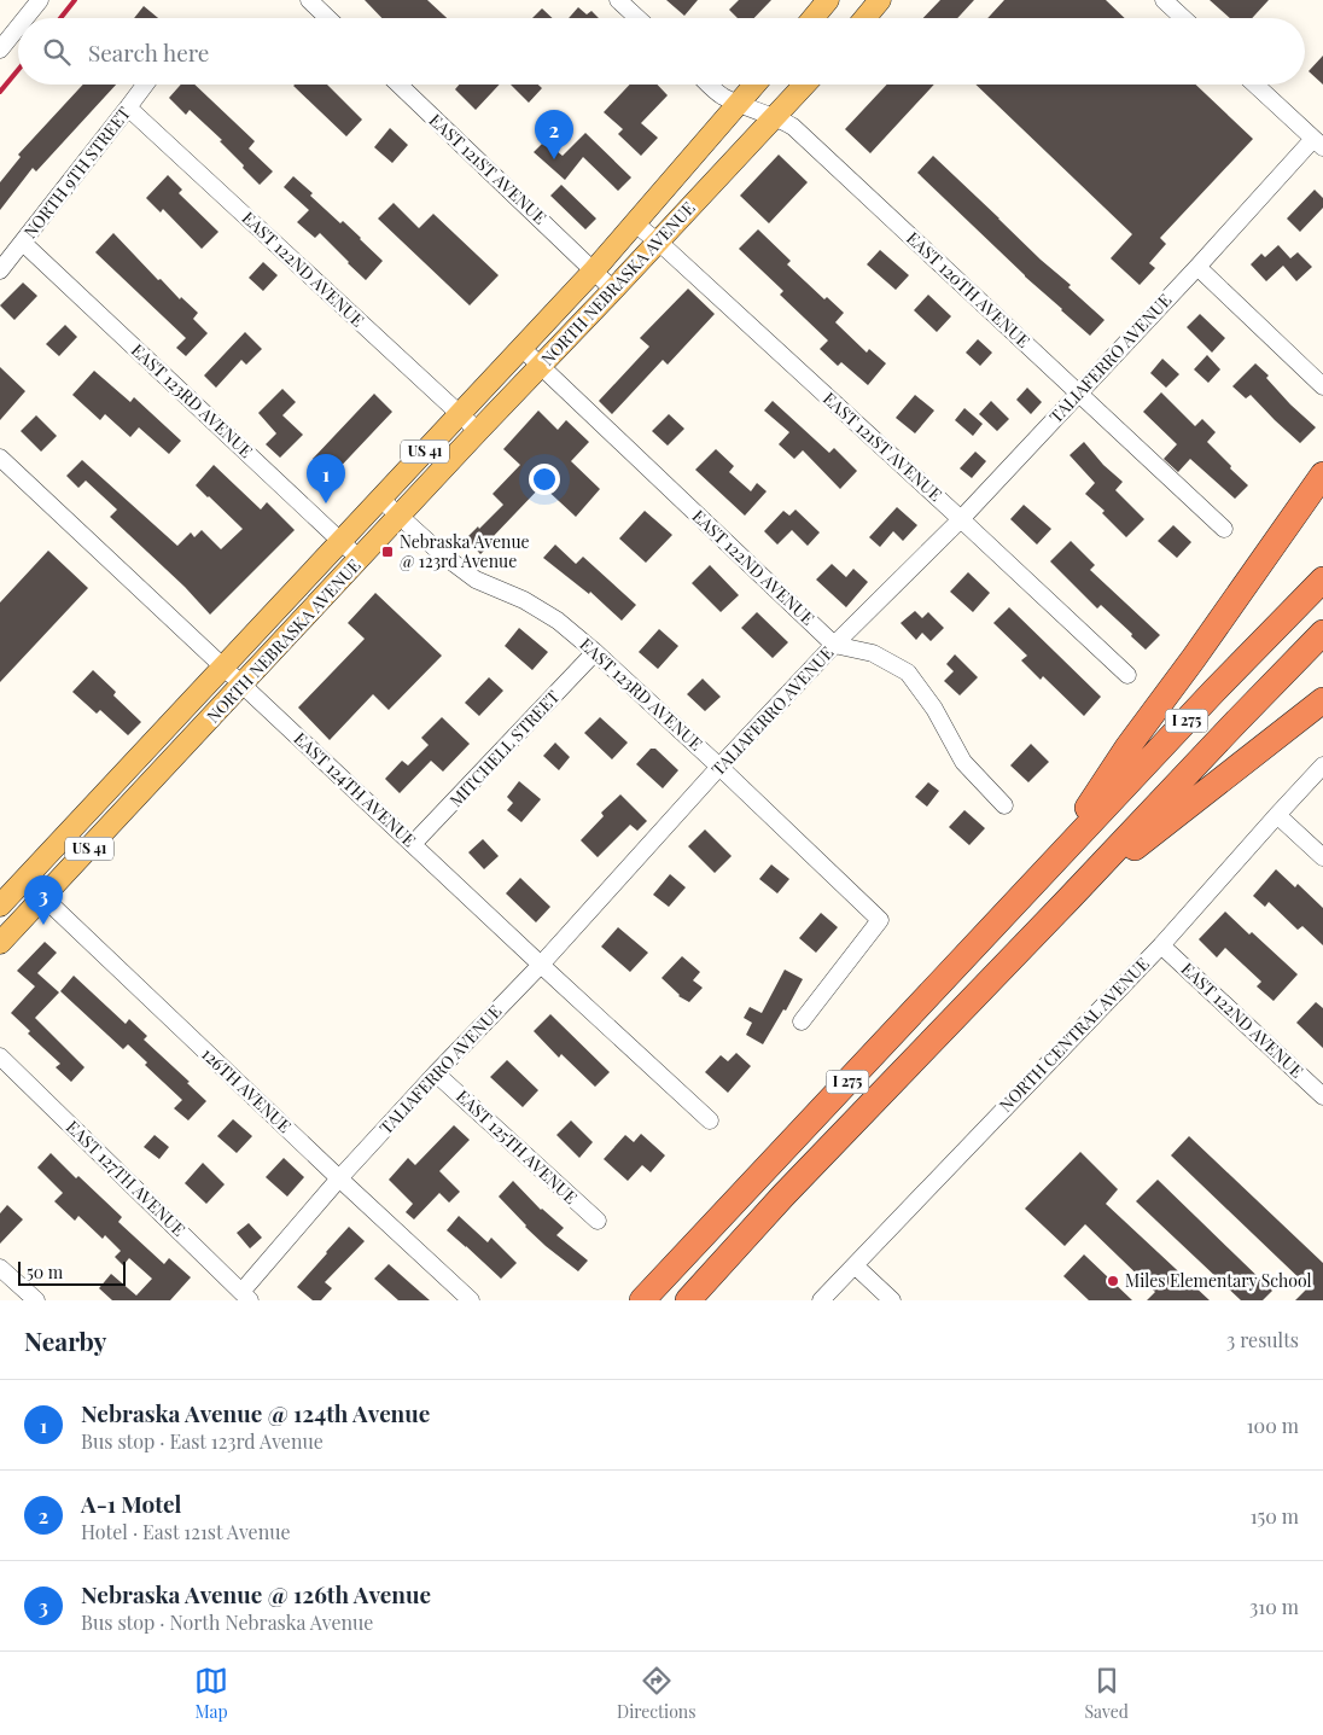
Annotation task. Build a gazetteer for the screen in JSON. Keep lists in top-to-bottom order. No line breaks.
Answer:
{"streets":{"highway":["I 275"],"main road":["NORTH NEBRASKA AVENUE","US 41"],"street":["EAST 121ST AVENUE","NORTH 9TH STREET","EAST 122ND AVENUE","EAST 120TH AVENUE","TALIAFERRO AVENUE","EAST 123RD AVENUE","MITCHELL STREET","EAST 124TH AVENUE","NORTH CENTRAL AVENUE","126TH AVENUE","EAST 125TH AVENUE","EAST 127TH AVENUE"]},"crossings":[["EAST 121ST AVENUE","NORTH NEBRASKA AVENUE"],["EAST 121ST AVENUE","TALIAFERRO AVENUE"],["NORTH 9TH STREET","EAST 122ND AVENUE"],["NORTH 9TH STREET","EAST 123RD AVENUE"],["EAST 122ND AVENUE","NORTH NEBRASKA AVENUE"],["EAST 122ND AVENUE","TALIAFERRO AVENUE"],["EAST 122ND AVENUE","NORTH CENTRAL AVENUE"],["NORTH NEBRASKA AVENUE","EAST 120TH AVENUE"],["NORTH NEBRASKA AVENUE","EAST 123RD AVENUE"],["NORTH NEBRASKA AVENUE","EAST 124TH AVENUE"],["NORTH NEBRASKA AVENUE","126TH AVENUE"],["EAST 120TH AVENUE","TALIAFERRO AVENUE"],["TALIAFERRO AVENUE","EAST 123RD AVENUE"],["TALIAFERRO AVENUE","EAST 124TH AVENUE"],["TALIAFERRO AVENUE","126TH AVENUE"],["TALIAFERRO AVENUE","EAST 125TH AVENUE"],["TALIAFERRO AVENUE","EAST 127TH AVENUE"],["EAST 123RD AVENUE","MITCHELL STREET"],["MITCHELL STREET","EAST 124TH AVENUE"]],"places":{"transit":["Nebraska Avenue @ 123rd Avenue"],"other":["Miles Elementary School"]},"scale_bar":"50 m","page":{"search":"Search here","pins":["2","1","3"],"scale":"50 m","heading":["Nearby","3 results"],"list":[{"mark":"1","name":"Nebraska Avenue @ 124th Avenue","note":"Bus stop · East 123rd Avenue","value":"100 m"},{"mark":"2","name":"A-1 Motel","note":"Hotel · East 121st Avenue","value":"150 m"},{"mark":"3","name":"Nebraska Avenue @ 126th Avenue","note":"Bus stop · North Nebraska Avenue","value":"310 m"}],"nav":["Map","Directions","Saved"]}}
